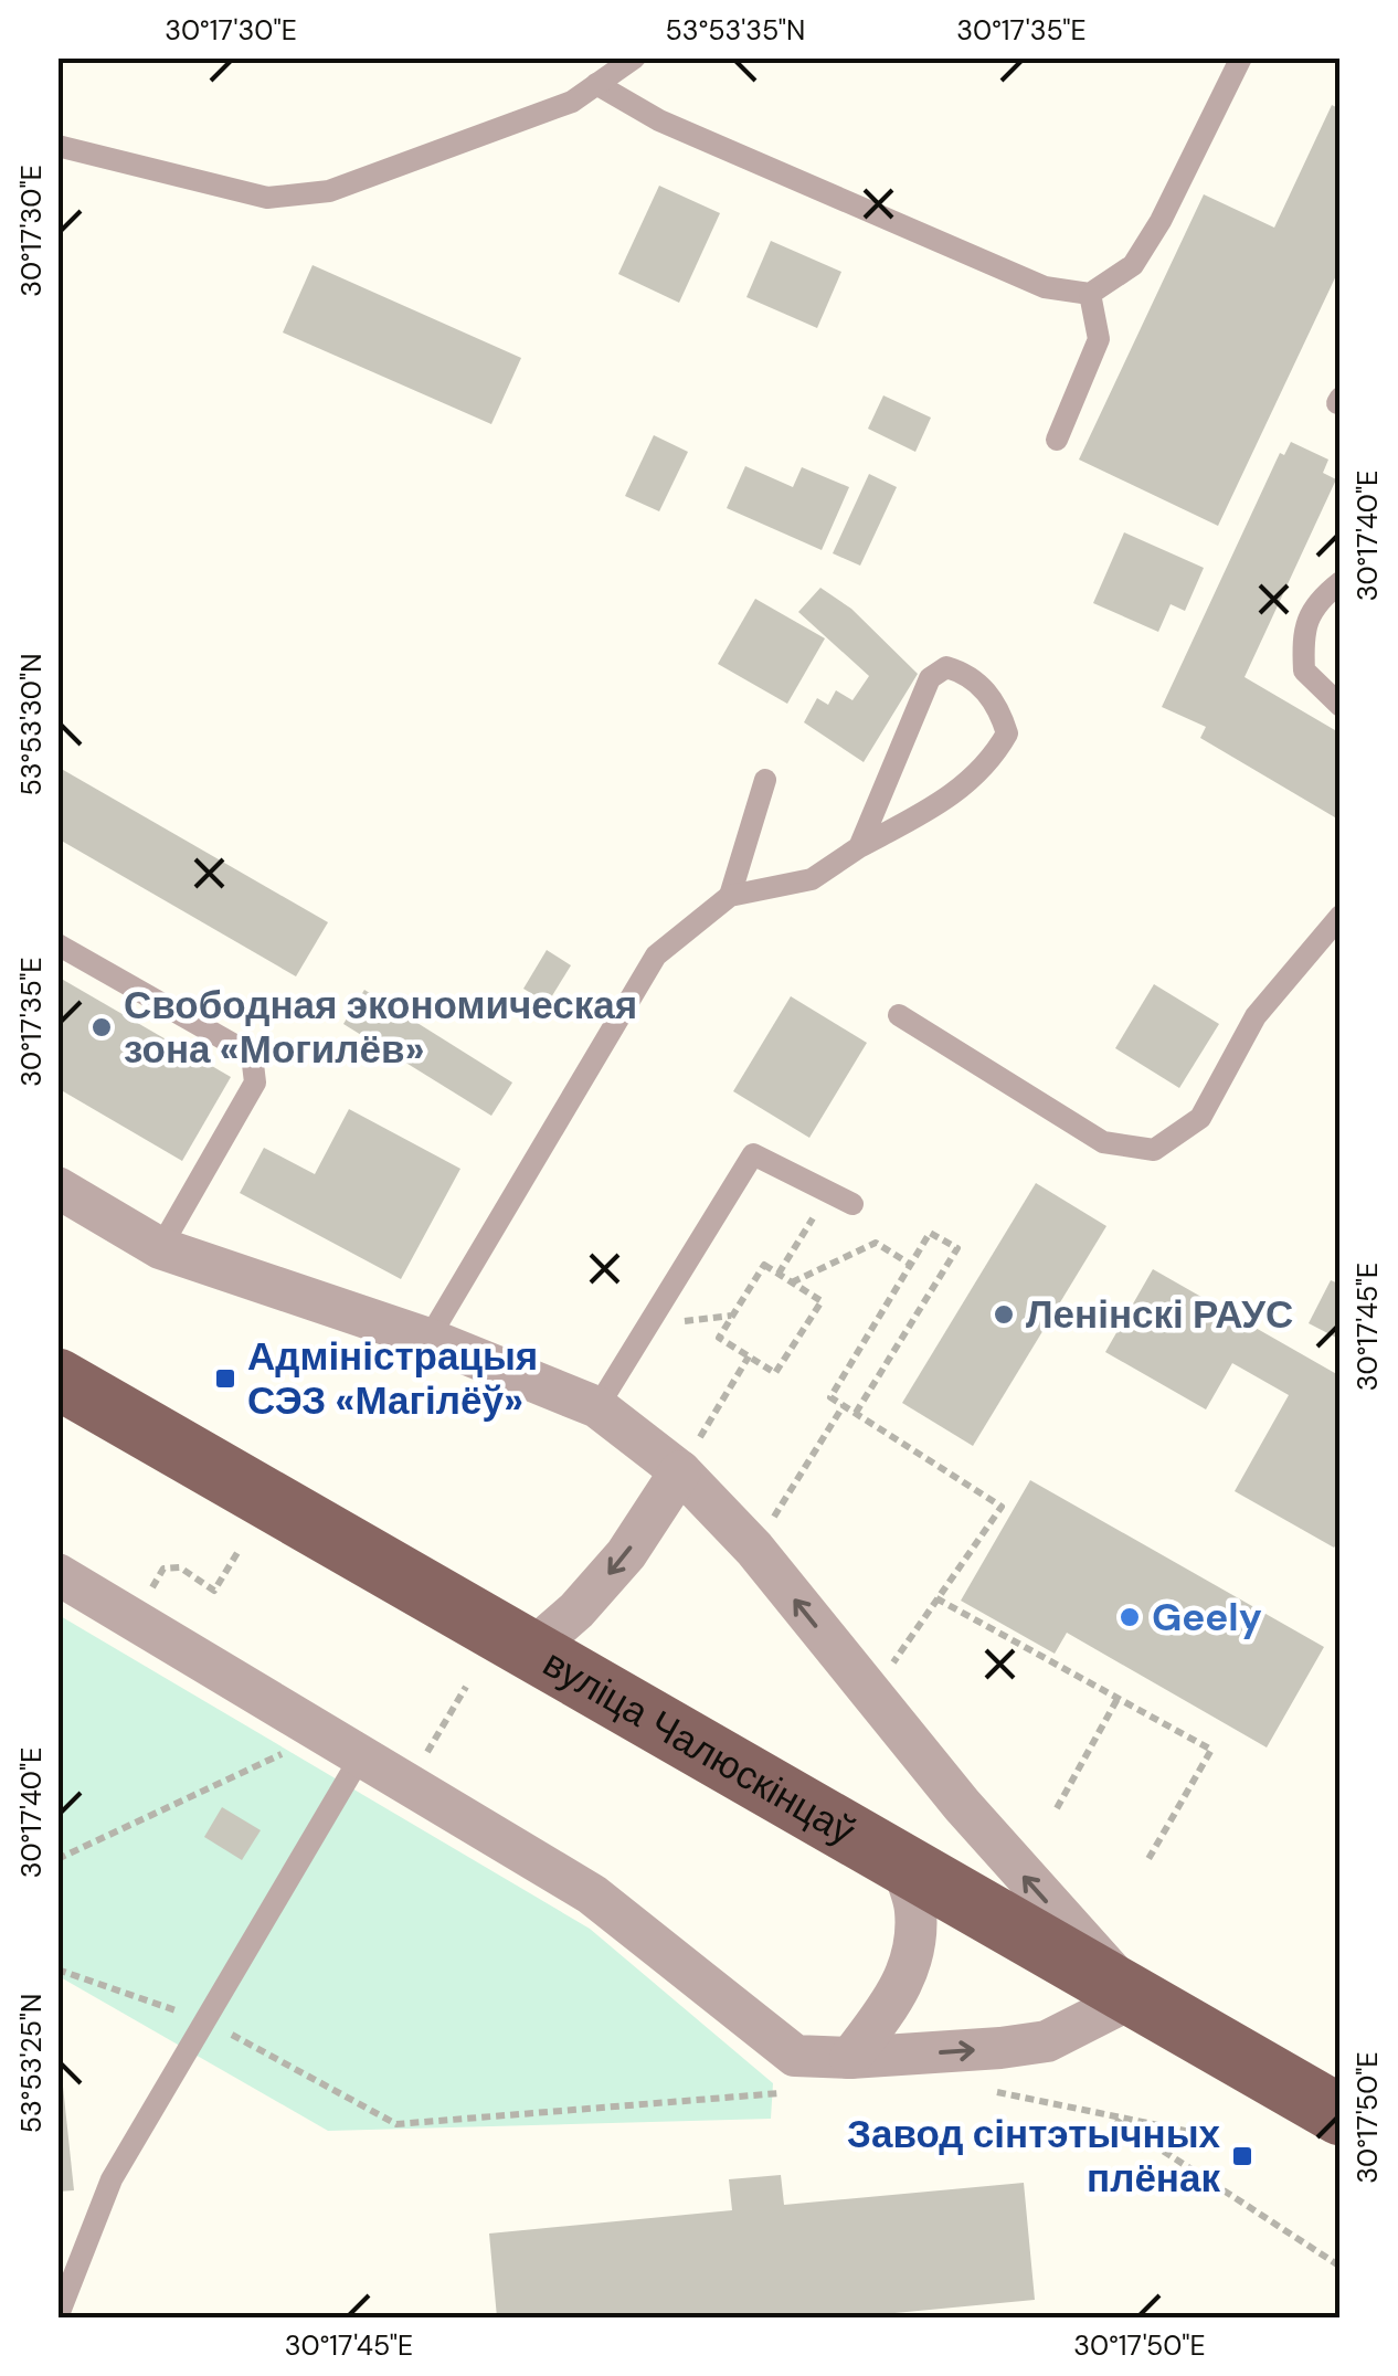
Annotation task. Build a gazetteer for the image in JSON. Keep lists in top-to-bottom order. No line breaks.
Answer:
{"streets":{"main road":["вуліца Чалюскінцаў"]},"places":{"other":["Свободная экономическая зона «Могилёв»","Ленінскі РАУС","Geely"],"transit":["Адміністрацыя СЭЗ «Магілёў»","Завод сінтэтычных плёнак"]},"coordinates":["30°17'30\"E","53°53'35\"N","30°17'35\"E","30°17'40\"E","53°53'30\"N","30°17'45\"E","53°53'25\"N","30°17'50\"E"]}
